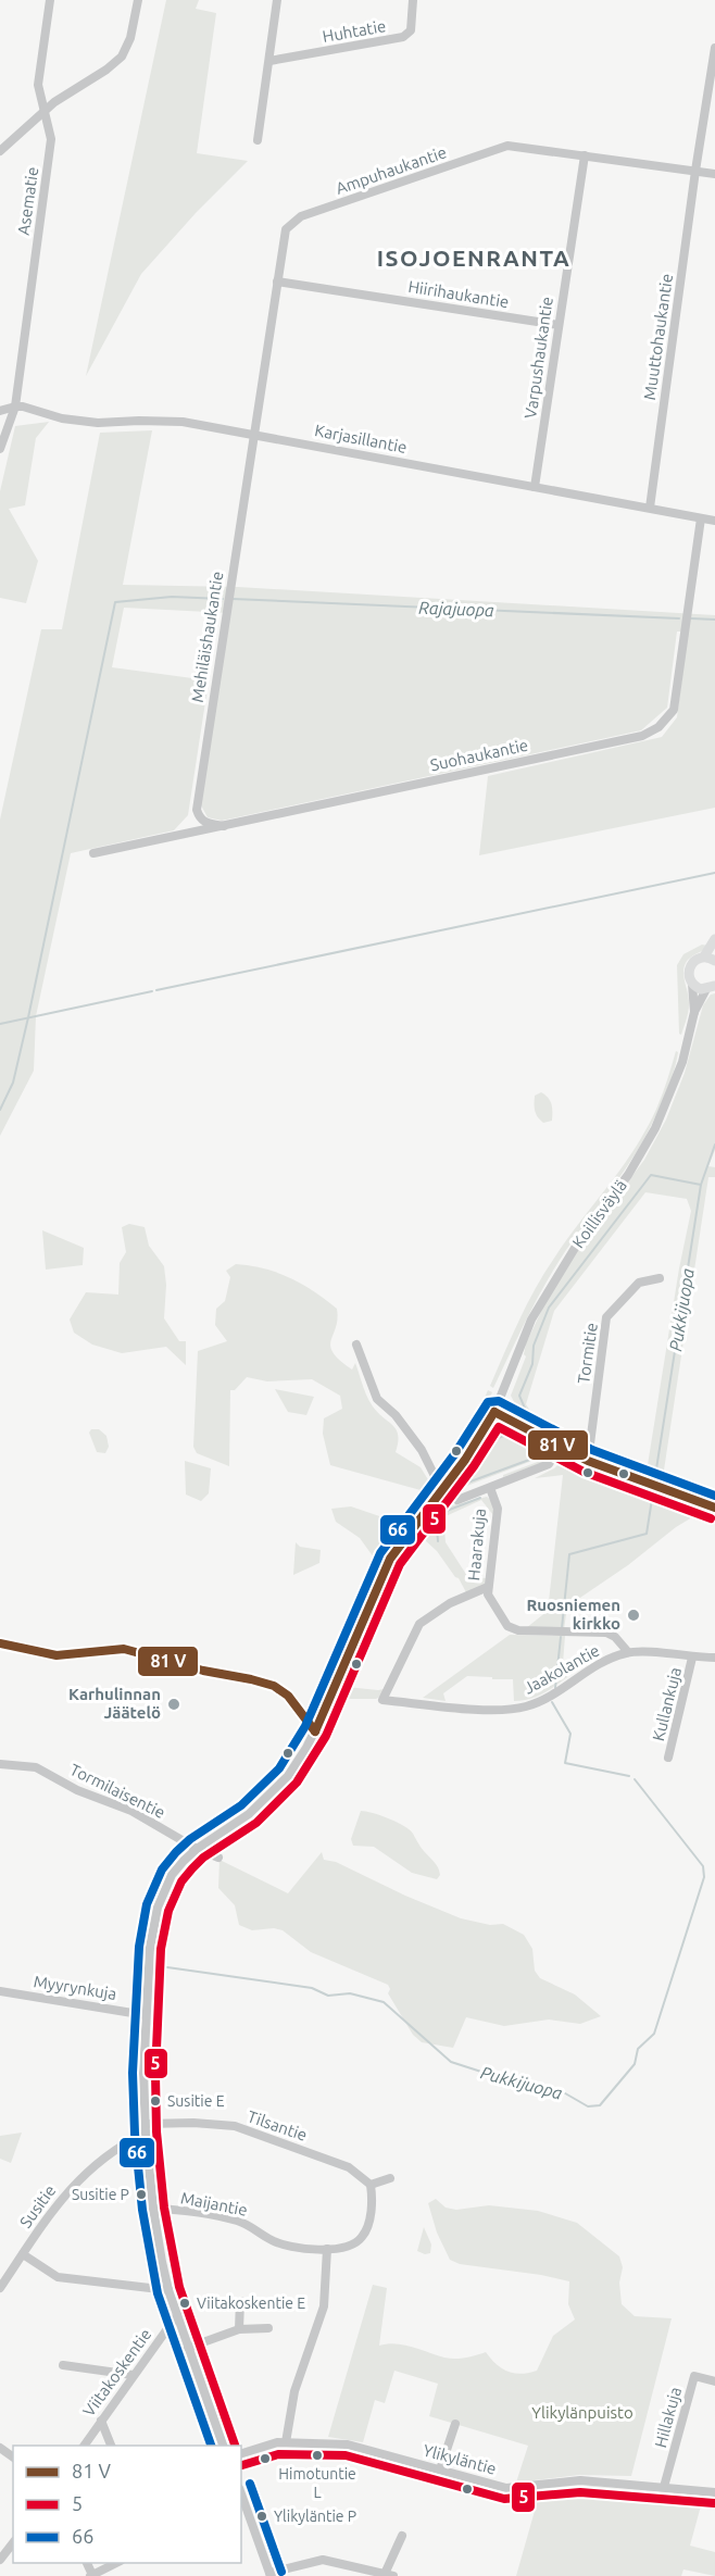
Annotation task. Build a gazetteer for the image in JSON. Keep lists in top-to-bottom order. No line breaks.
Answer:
{"streets":{"street":["Huhtatie","Ampuhaukantie","Asematie","Hiirihaukantie","Muuttohaukantie","Varpushaukantie","Karjasillantie","Mehiläishaukantie","Suohaukantie","Koillisväylä","Tormitie","Haarakuja","Jaakolantie","Kullankuja","Tormilaisentie","Myyrynkuja","Tilsantie","Maijantie","Susitie","Viitakoskentie","Hillakuja","Ylikyläntie"]},"crossings":[["Ampuhaukantie","Hiirihaukantie"],["Ampuhaukantie","Muuttohaukantie"],["Ampuhaukantie","Varpushaukantie"],["Ampuhaukantie","Karjasillantie"],["Ampuhaukantie","Mehiläishaukantie"],["Asematie","Karjasillantie"],["Hiirihaukantie","Varpushaukantie"],["Muuttohaukantie","Karjasillantie"],["Varpushaukantie","Karjasillantie"],["Karjasillantie","Mehiläishaukantie"],["Karjasillantie","Suohaukantie"],["Mehiläishaukantie","Suohaukantie"],["Koillisväylä","Tormilaisentie"],["Koillisväylä","Myyrynkuja"],["Koillisväylä","Tilsantie"],["Koillisväylä","Maijantie"],["Koillisväylä","Susitie"],["Koillisväylä","Viitakoskentie"],["Haarakuja","Jaakolantie"],["Jaakolantie","Kullankuja"],["Tilsantie","Maijantie"],["Tilsantie","Susitie"],["Hillakuja","Ylikyläntie"]],"districts":["ISOJOENRANTA"],"water":["Rajajuopa","Pukkijuopa"],"parks":["Ylikylänpuisto"],"places":["Ruosniemen kirkko","Karhulinnan Jäätelö","Susitie E","Susitie P","Viitakoskentie E","Himotuntie L","Ylikyläntie P"],"lines":["transit line 66","transit line 5"],"legend":["81 V","5","66"]}
